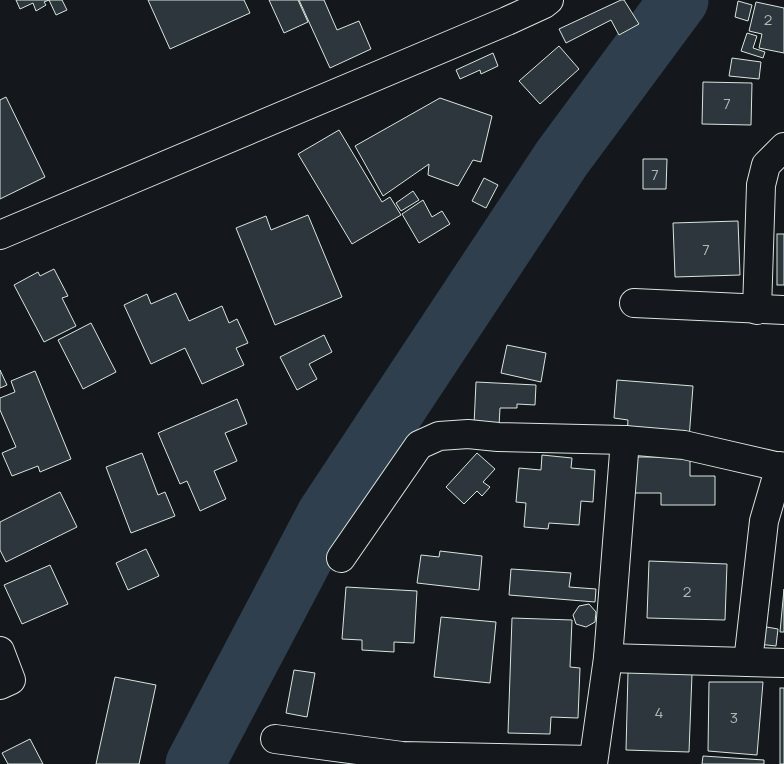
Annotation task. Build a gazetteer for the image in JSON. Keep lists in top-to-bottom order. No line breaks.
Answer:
{"house_numbers":["2","7","7","7","2","4","3"]}
